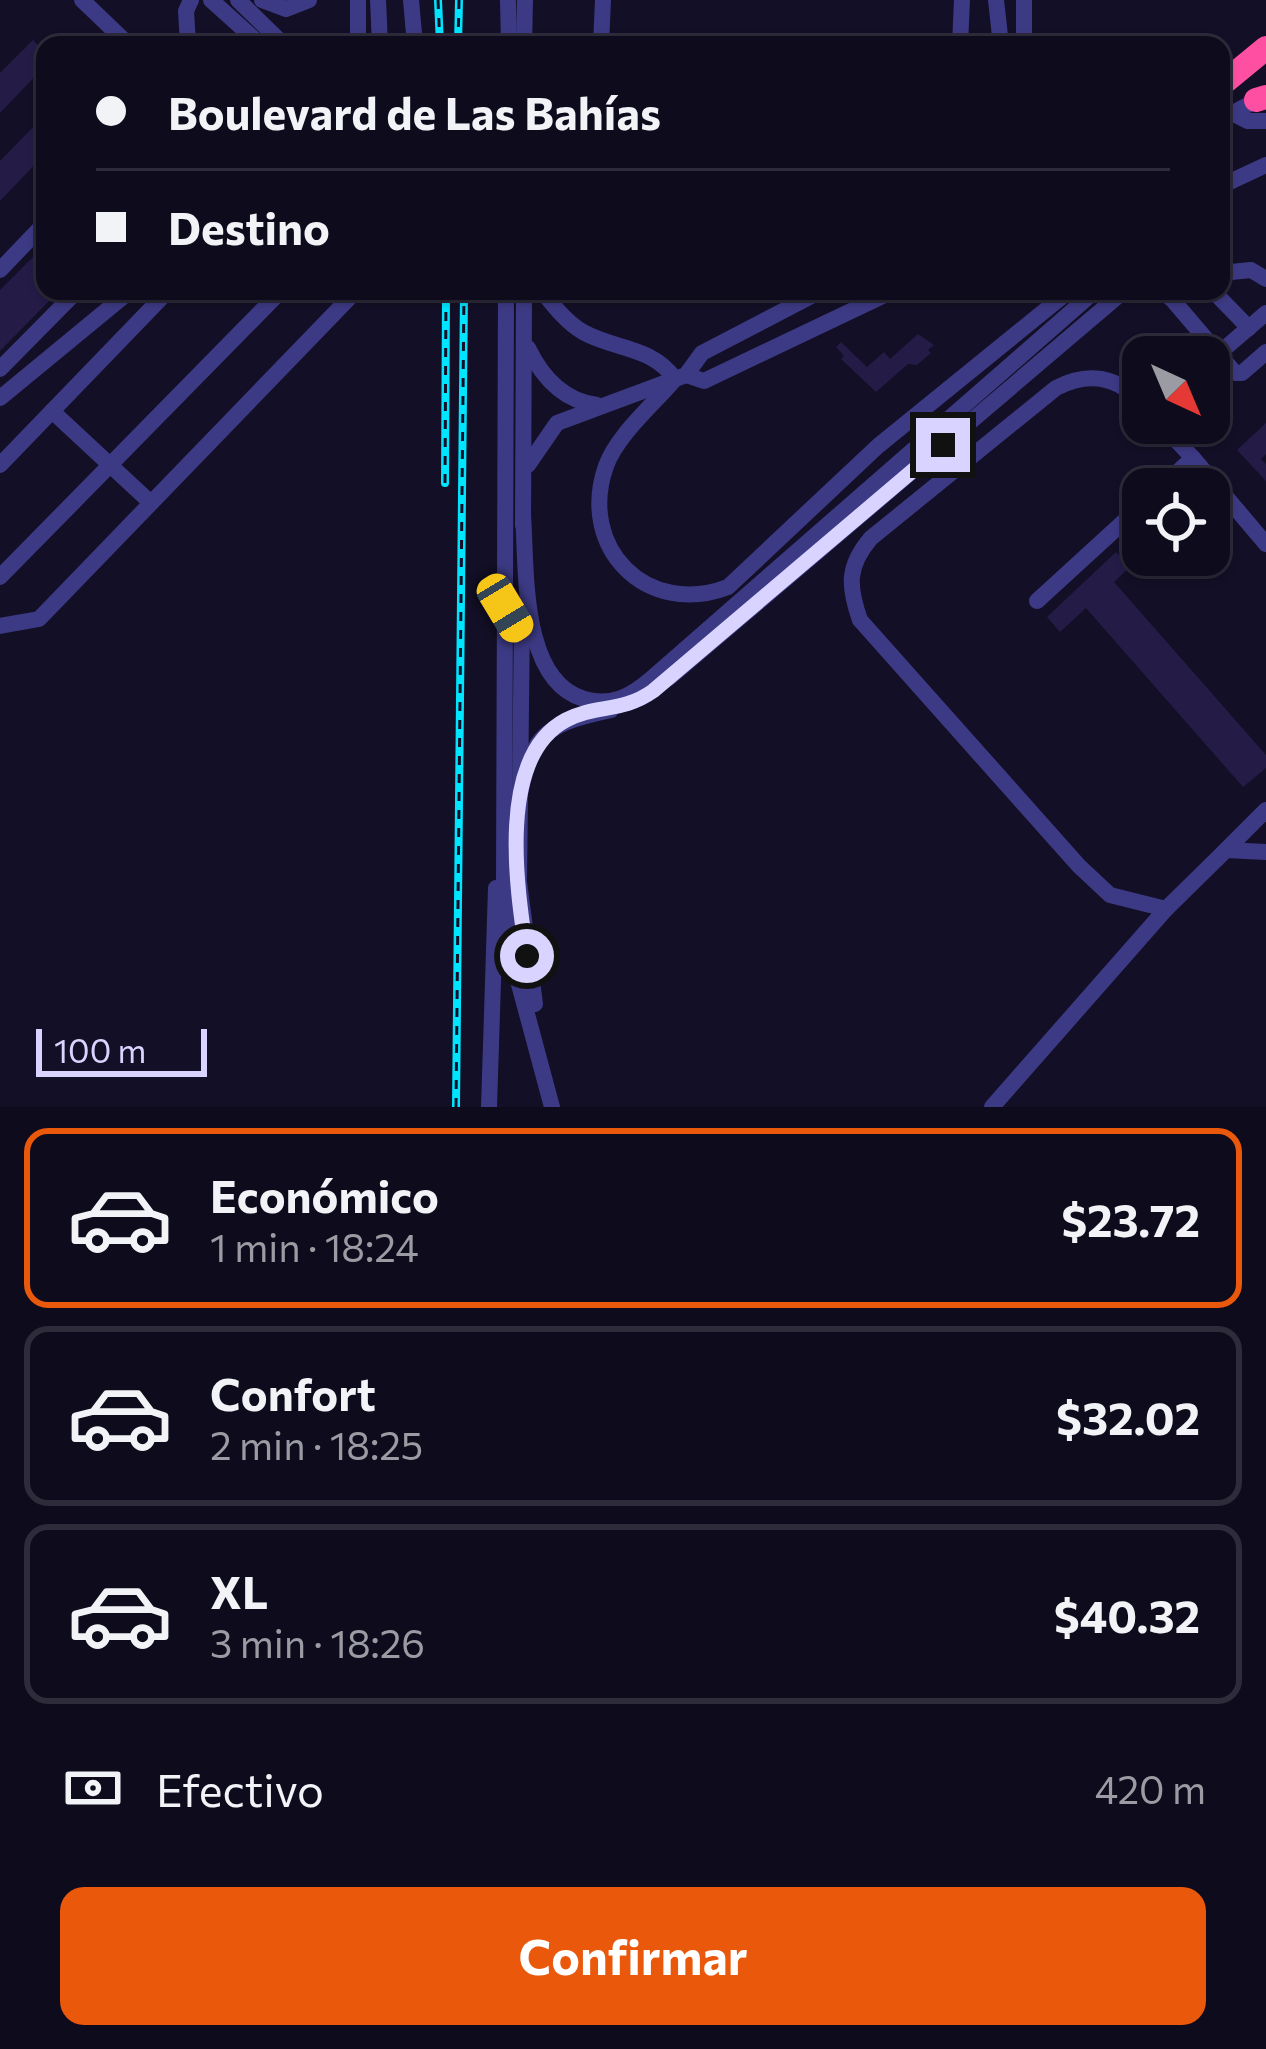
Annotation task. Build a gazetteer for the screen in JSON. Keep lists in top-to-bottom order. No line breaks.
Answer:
{"scale_bar":"100 m","north":"bottom right","page":{"banner":["Boulevard de Las Bahías","Destino"],"scale":"100 m","list":[{"name":"Económico","note":"1 min · 18:24","value":"$23.72"},{"name":"Confort","note":"2 min · 18:25","value":"$32.02"},{"name":"XL","note":"3 min · 18:26","value":"$40.32"}],"pay":["Efectivo","420 m"],"buttons":"Confirmar"}}
